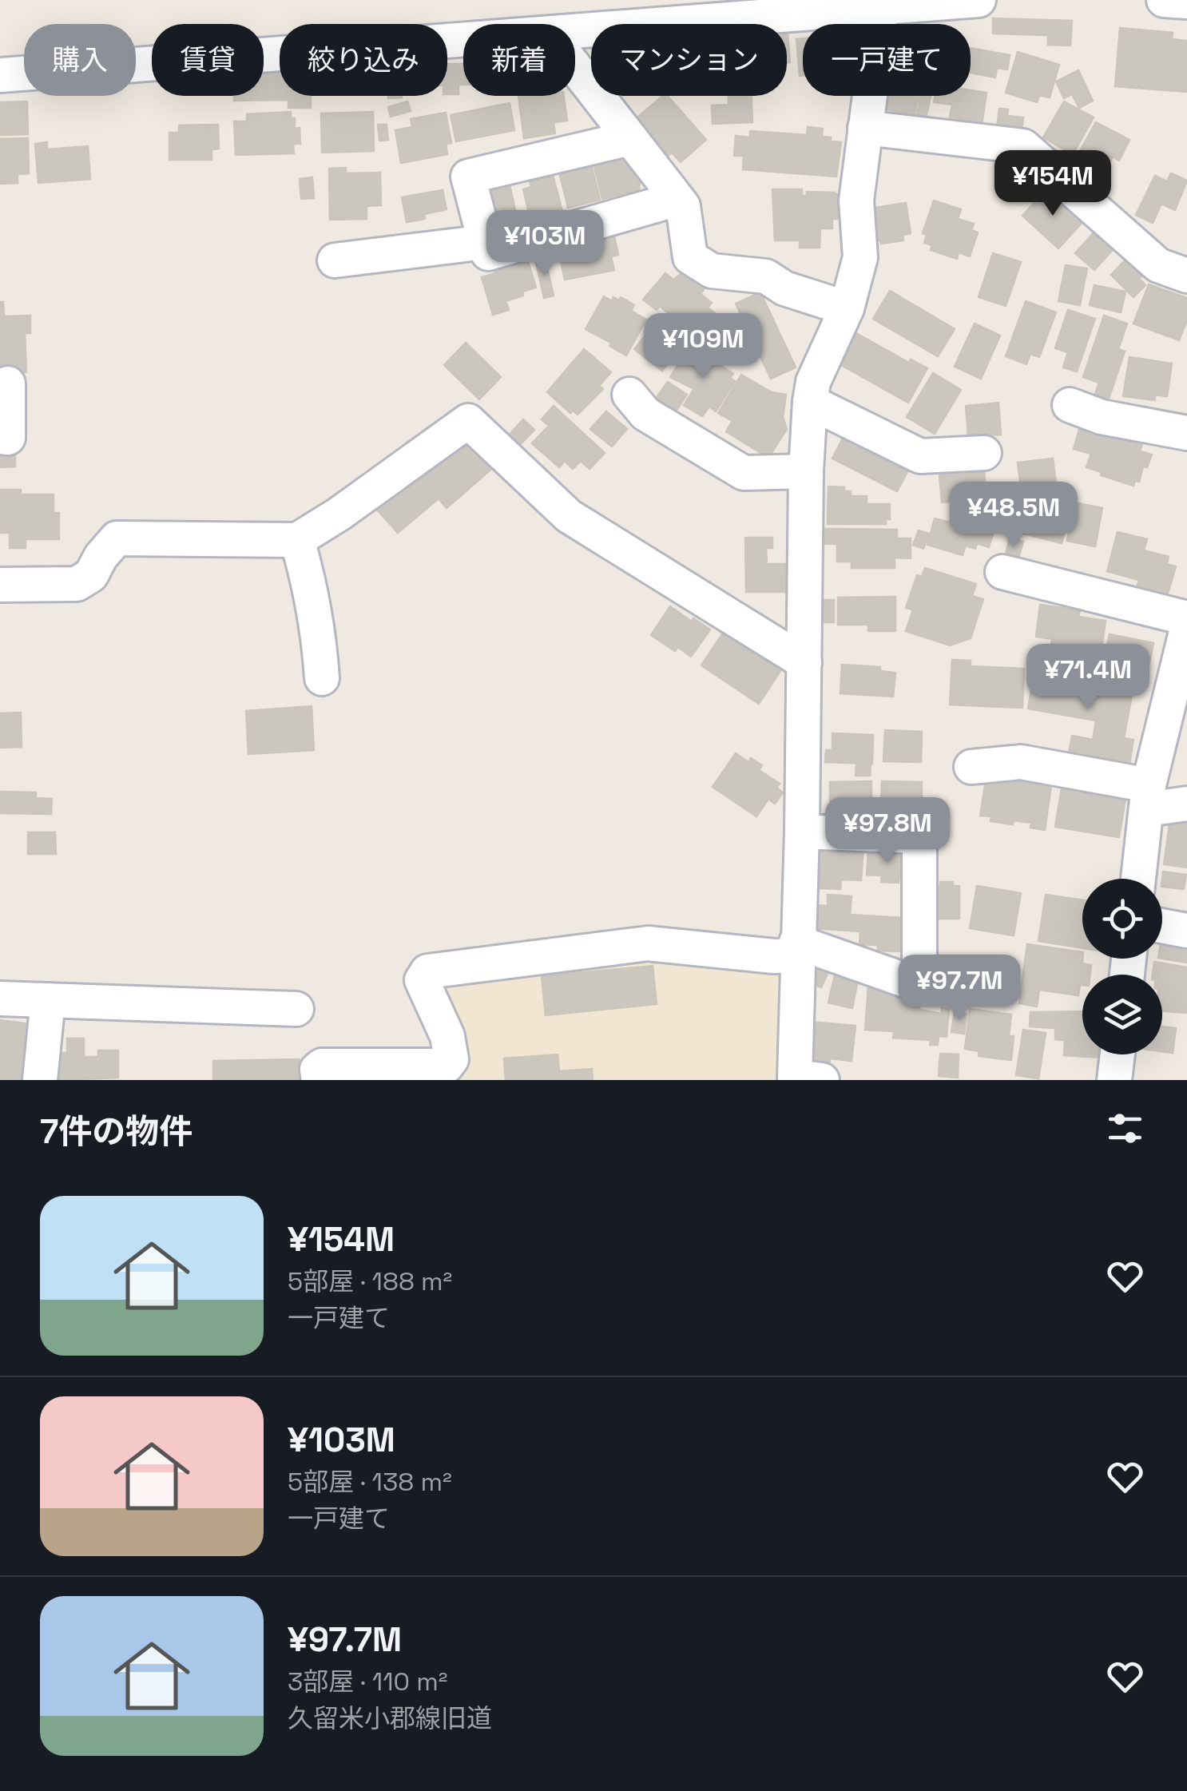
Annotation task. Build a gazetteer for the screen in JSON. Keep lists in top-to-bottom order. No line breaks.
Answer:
{"page":{"chip":["購入","賃貸","絞り込み","新着","マンション","一戸建て"],"price":["¥154M","¥103M","¥109M","¥48.5M","¥71.4M","¥97.8M","¥97.7M"],"heading":"7件の物件","list":[{"name":"¥154M","note":"5部屋 · 188 m² · 一戸建て"},{"name":"¥103M","note":"5部屋 · 138 m² · 一戸建て"},{"name":"¥97.7M","note":"3部屋 · 110 m² · 久留米小郡線旧道"}]}}
